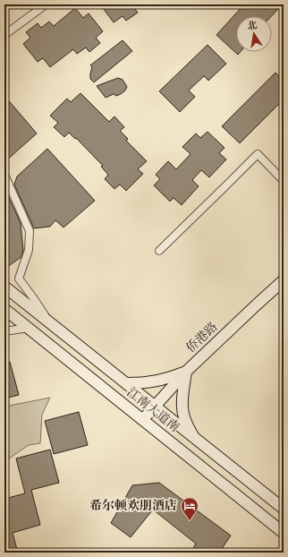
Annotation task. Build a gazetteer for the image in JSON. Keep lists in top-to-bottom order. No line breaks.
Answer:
{"streets":{"main road":["侨港路","江南大道南"]},"crossings":[["侨港路","江南大道南"]],"places":{"hotel":["希尔顿欢朋酒店"]},"north":"top"}
